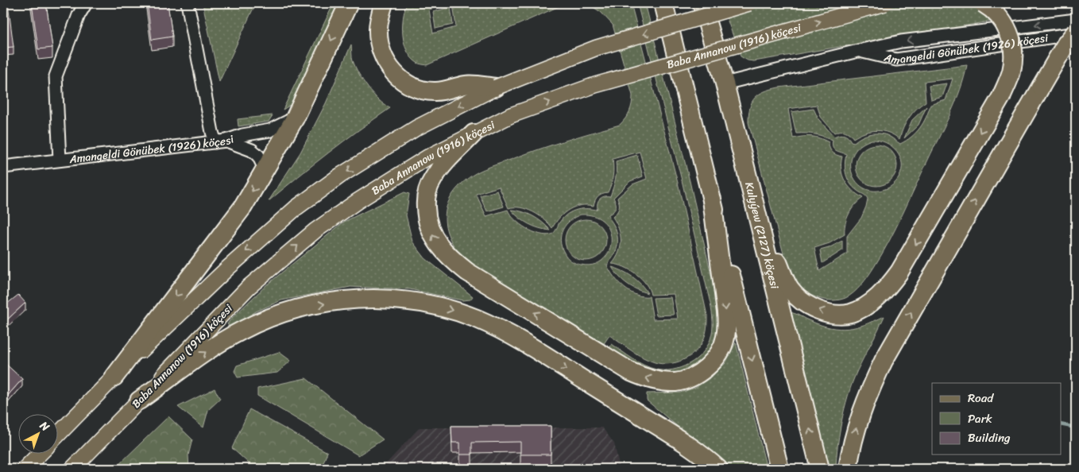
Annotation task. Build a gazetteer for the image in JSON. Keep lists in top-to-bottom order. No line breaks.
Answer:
{"streets":{"highway":["Kulyýew (2127) köçesi"],"main road":["Baba Annanow (1916) köçesi"],"street":["Amangeldi Gönübek (1926) köçesi"]},"crossings":[["Amangeldi Gönübek (1926) köçesi","Kulyýew (2127) köçesi"]],"legend":["Road","Park","Building"],"north":"top right"}
